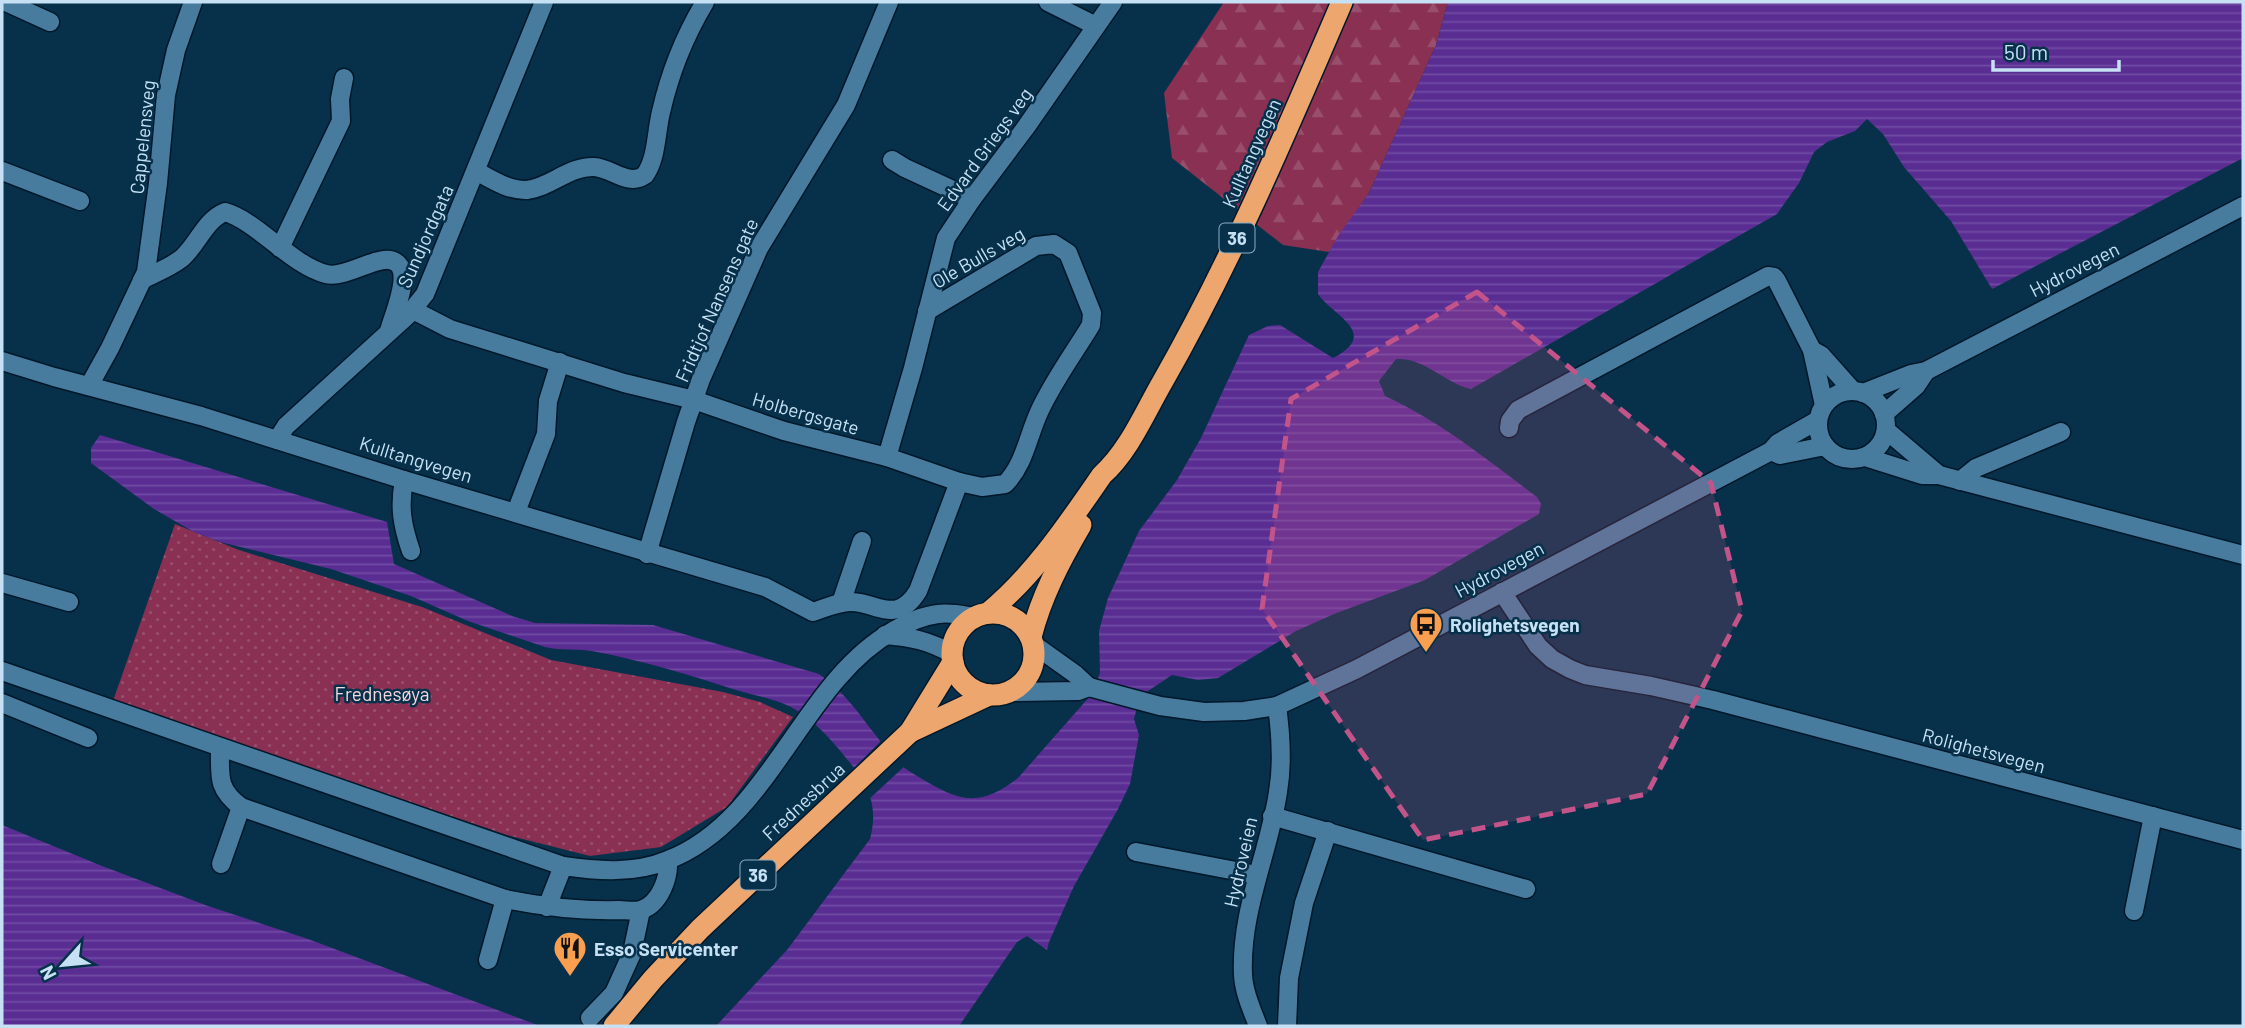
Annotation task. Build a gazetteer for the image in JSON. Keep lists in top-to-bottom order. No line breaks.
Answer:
{"streets":{"highway":["Kulltangvegen","36","Frednesbrua"],"street":["Cappelensveg","Edvard Griegs veg","Sundjordgata","Ole Bulls veg","Hydrovegen","Fridtjof Nansens gate","Holbergsgate","Rolighetsvegen","Hydroveien"]},"crossings":[["Cappelensveg","Kulltangvegen"],["Edvard Griegs veg","Ole Bulls veg"],["Edvard Griegs veg","Holbergsgate"],["Kulltangvegen","Sundjordgata"],["Kulltangvegen","36"],["Kulltangvegen","Fridtjof Nansens gate"],["Sundjordgata","Holbergsgate"],["36","Frednesbrua"],["Ole Bulls veg","Holbergsgate"],["Hydrovegen","Rolighetsvegen"],["Hydrovegen","Hydroveien"],["Fridtjof Nansens gate","Holbergsgate"]],"parks":["Frednesøya"],"places":{"bus stop":["Rolighetsvegen"],"restaurant":["Esso Servicenter"]},"scale_bar":"50 m","north":"bottom left"}
